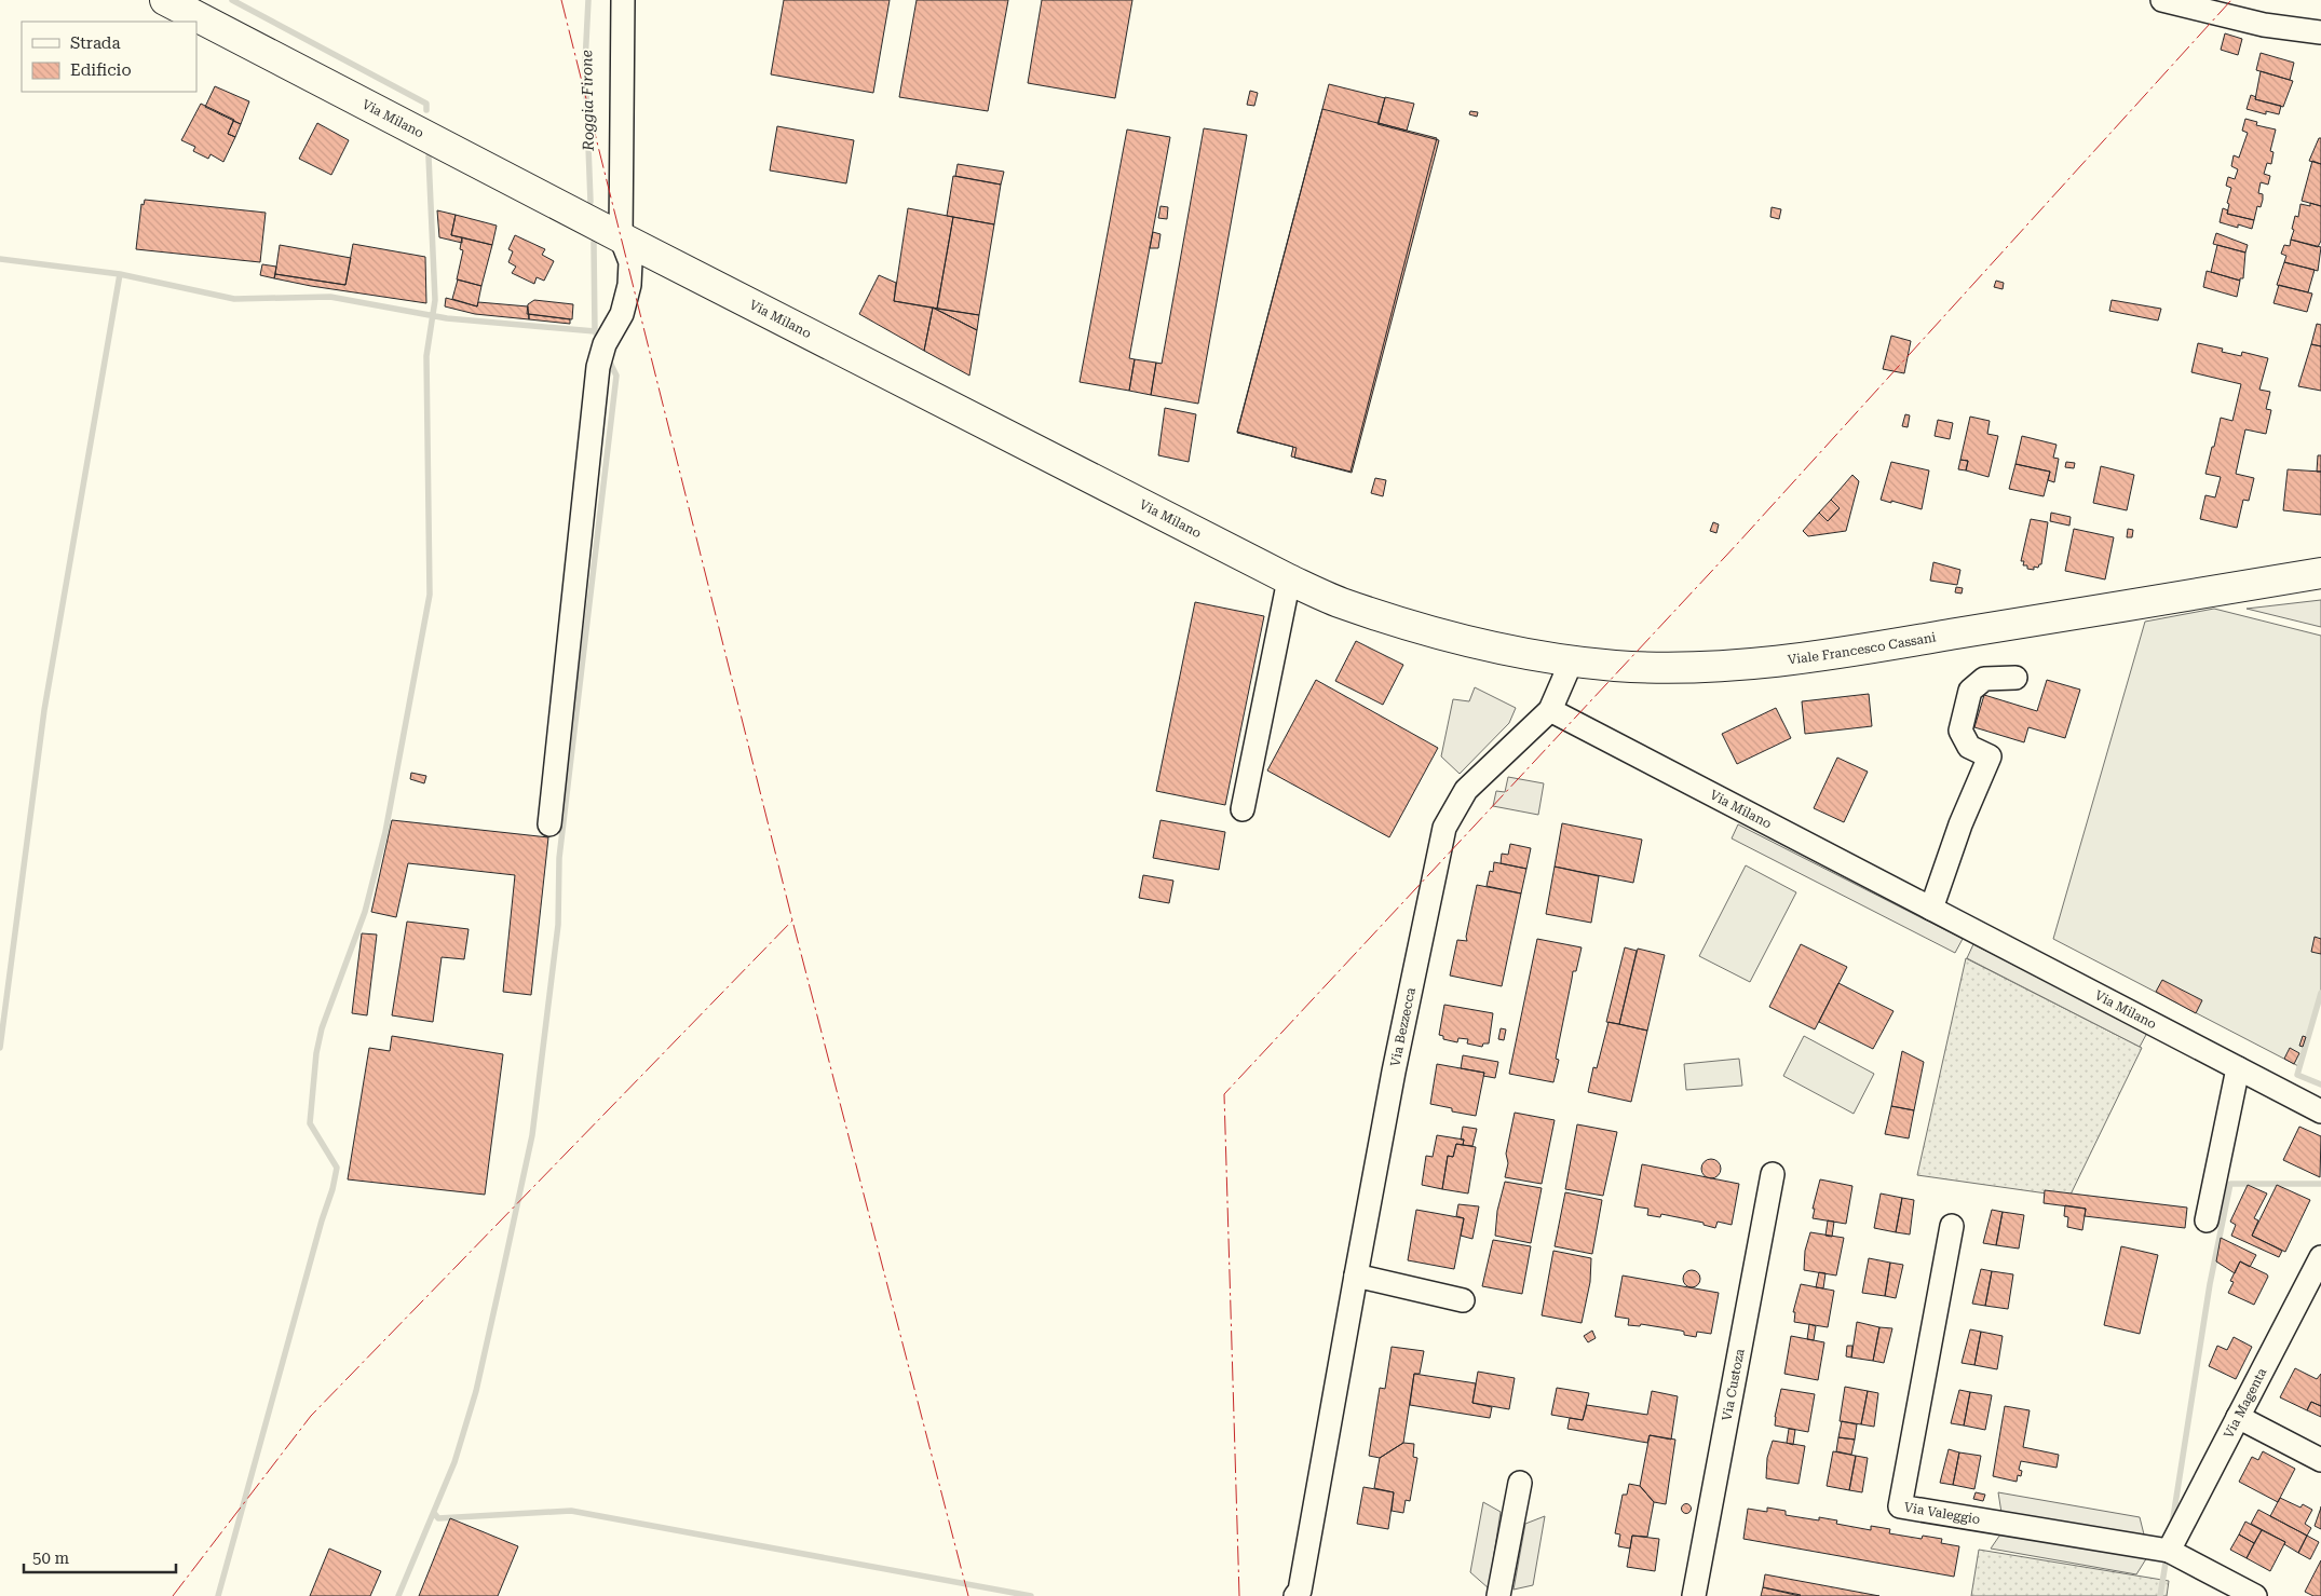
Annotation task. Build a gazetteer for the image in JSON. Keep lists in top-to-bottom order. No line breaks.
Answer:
{"streets":{"main road":["Via Milano","Viale Francesco Cassani"],"street":["Via Bezzecca","Via Custoza","Via Magenta","Via Valeggio"]},"crossings":[["Via Milano","Viale Francesco Cassani"],["Via Milano","Via Bezzecca"],["Via Magenta","Via Valeggio"]],"water":["Roggia Firone"],"legend":["Strada","Edificio"],"scale_bar":"50 m"}
